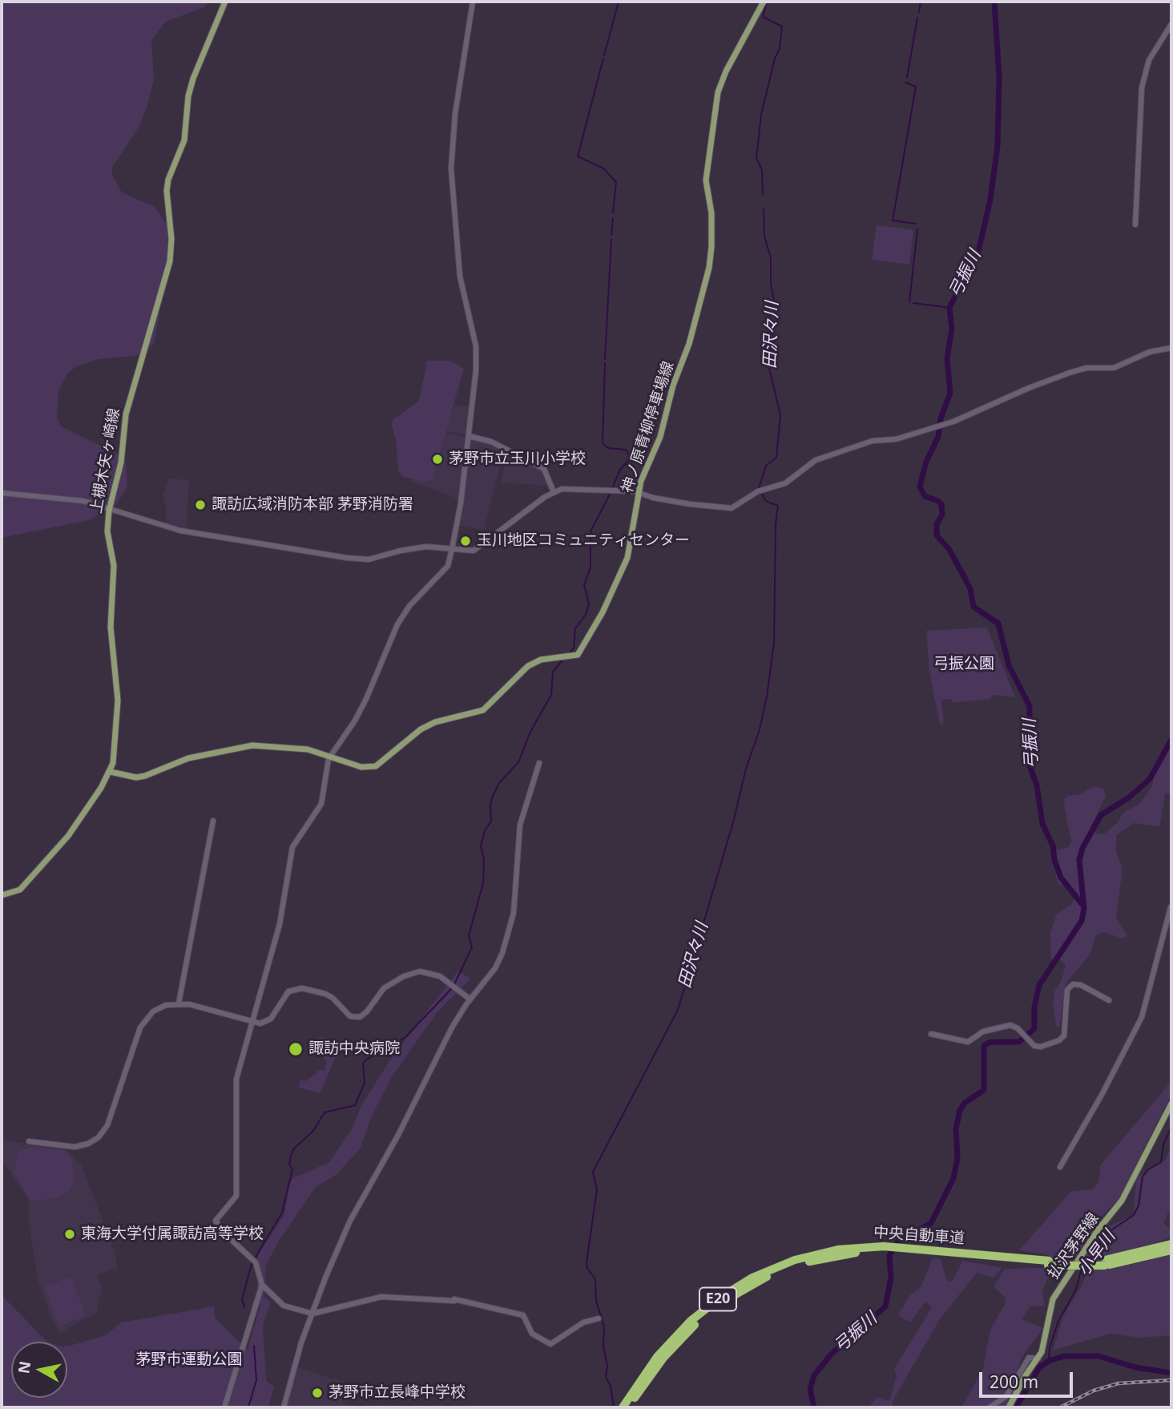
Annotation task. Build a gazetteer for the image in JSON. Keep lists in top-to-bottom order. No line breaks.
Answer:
{"streets":{"highway":["中央自動車道","E20"],"main road":["神ノ原青柳停車場線","上槻木矢ヶ崎線","払沢茅野線"]},"crossings":[["神ノ原青柳停車場線","上槻木矢ヶ崎線"]],"water":["弓振川","田沢々川","小早川"],"parks":["弓振公園","茅野市運動公園"],"places":["茅野市立玉川小学校","諏訪広域消防本部 茅野消防署","玉川地区コミュニティセンター","諏訪中央病院","東海大学付属諏訪高等学校","茅野市立長峰中学校"],"scale_bar":"200 m","north":"left"}
